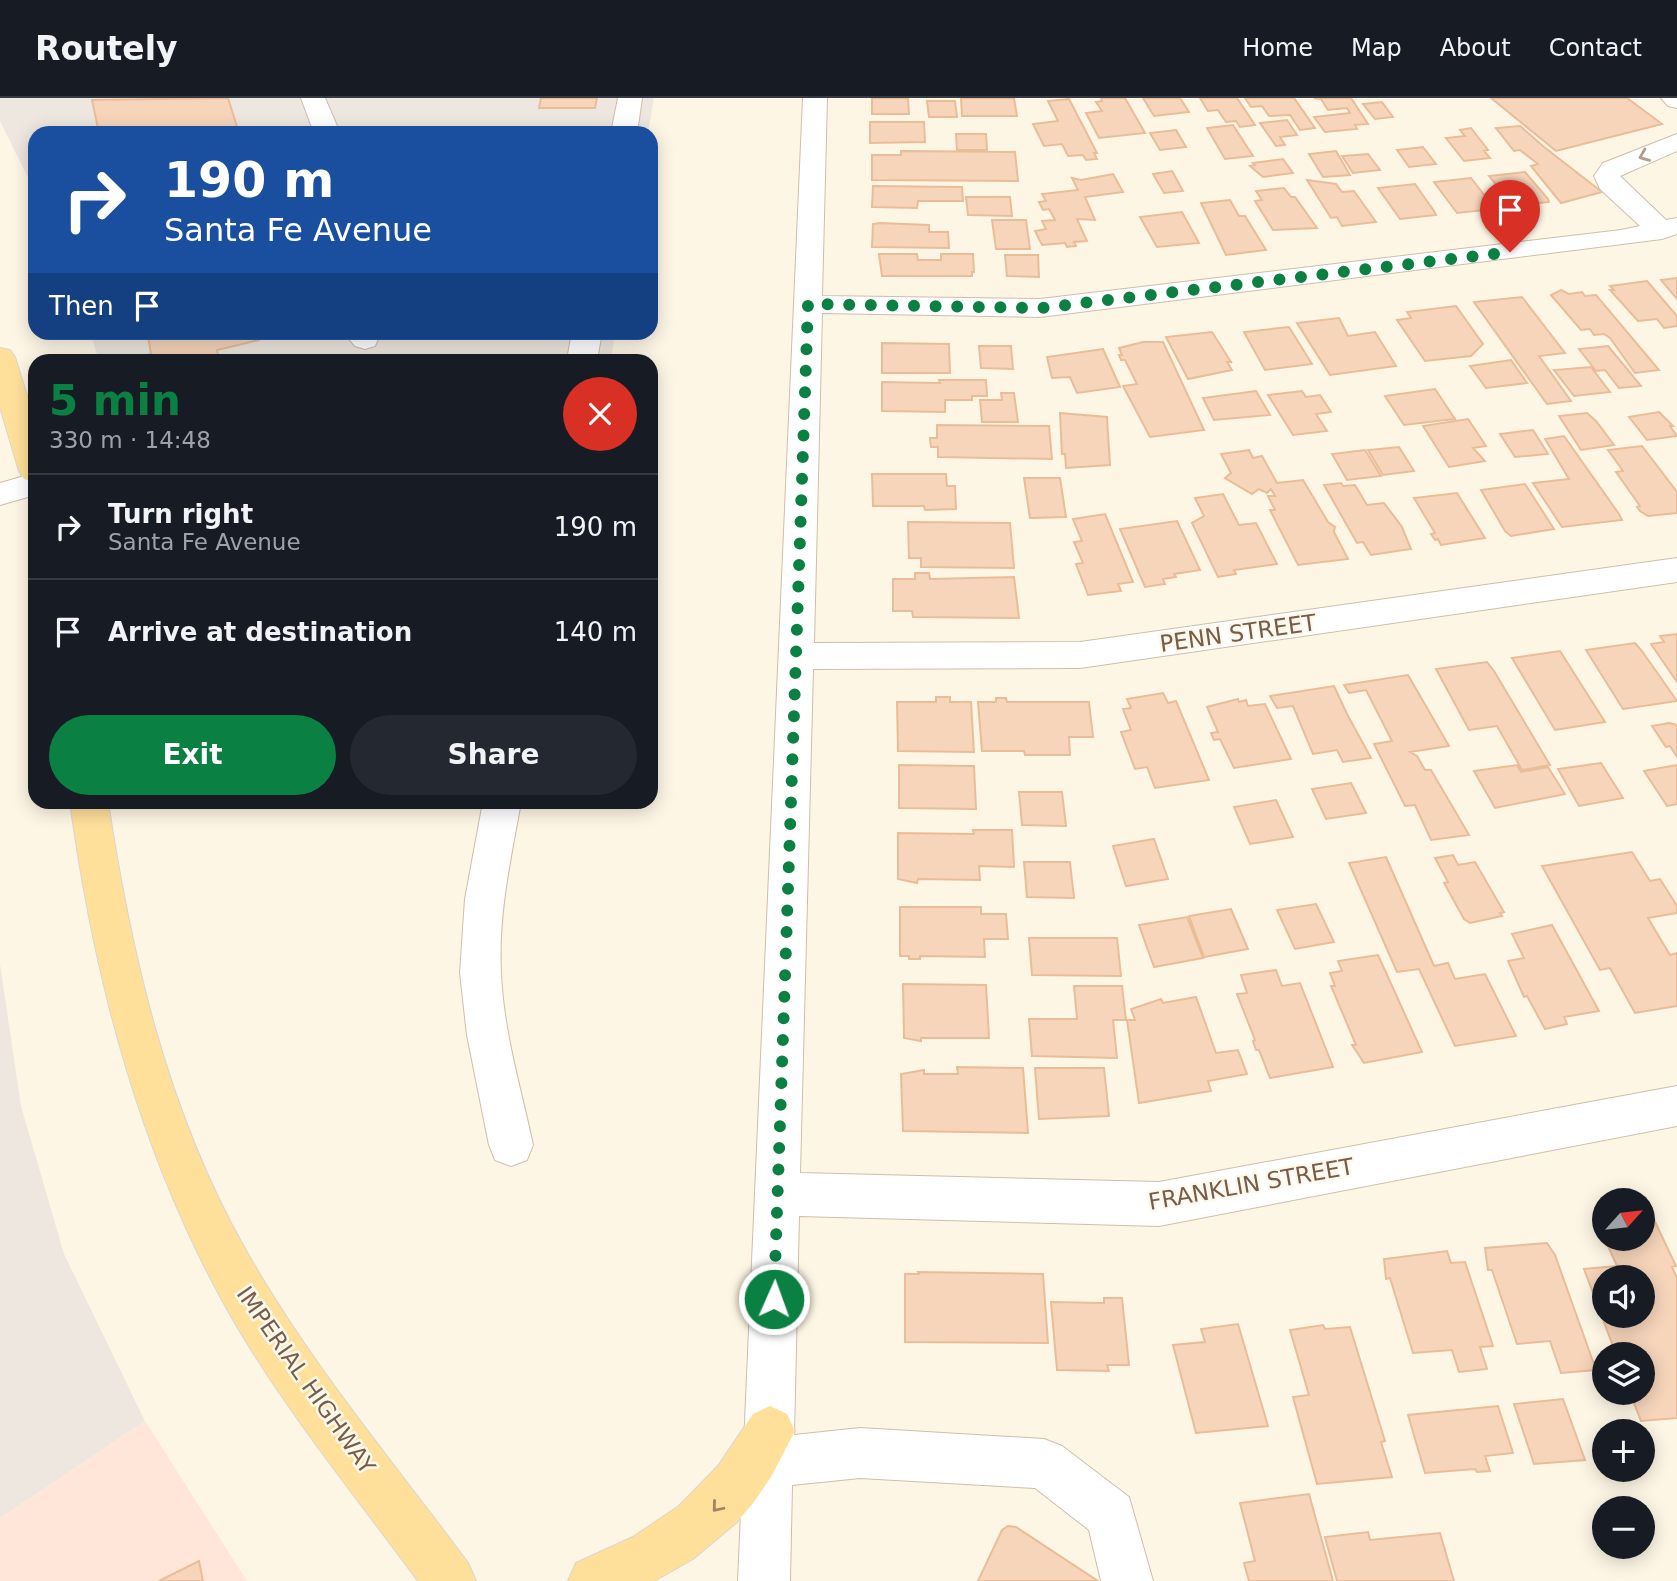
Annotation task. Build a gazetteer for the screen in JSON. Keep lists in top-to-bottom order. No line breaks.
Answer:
{"streets":{"main road":["IMPERIAL HIGHWAY"],"street":["PENN STREET","FRANKLIN STREET"]},"north":"top right","page":{"header":"Routely","nav":["Home","Map","About","Contact"],"turn":["190 m","Santa Fe Avenue"],"then":"Then","heading":["5 min","330 m · 14:48"],"list":[{"name":"Turn right","note":"Santa Fe Avenue","value":"190 m"},{"name":"Arrive at destination","value":"140 m"}],"buttons":["Exit","Share"],"map_buttons":["+","−"]}}
